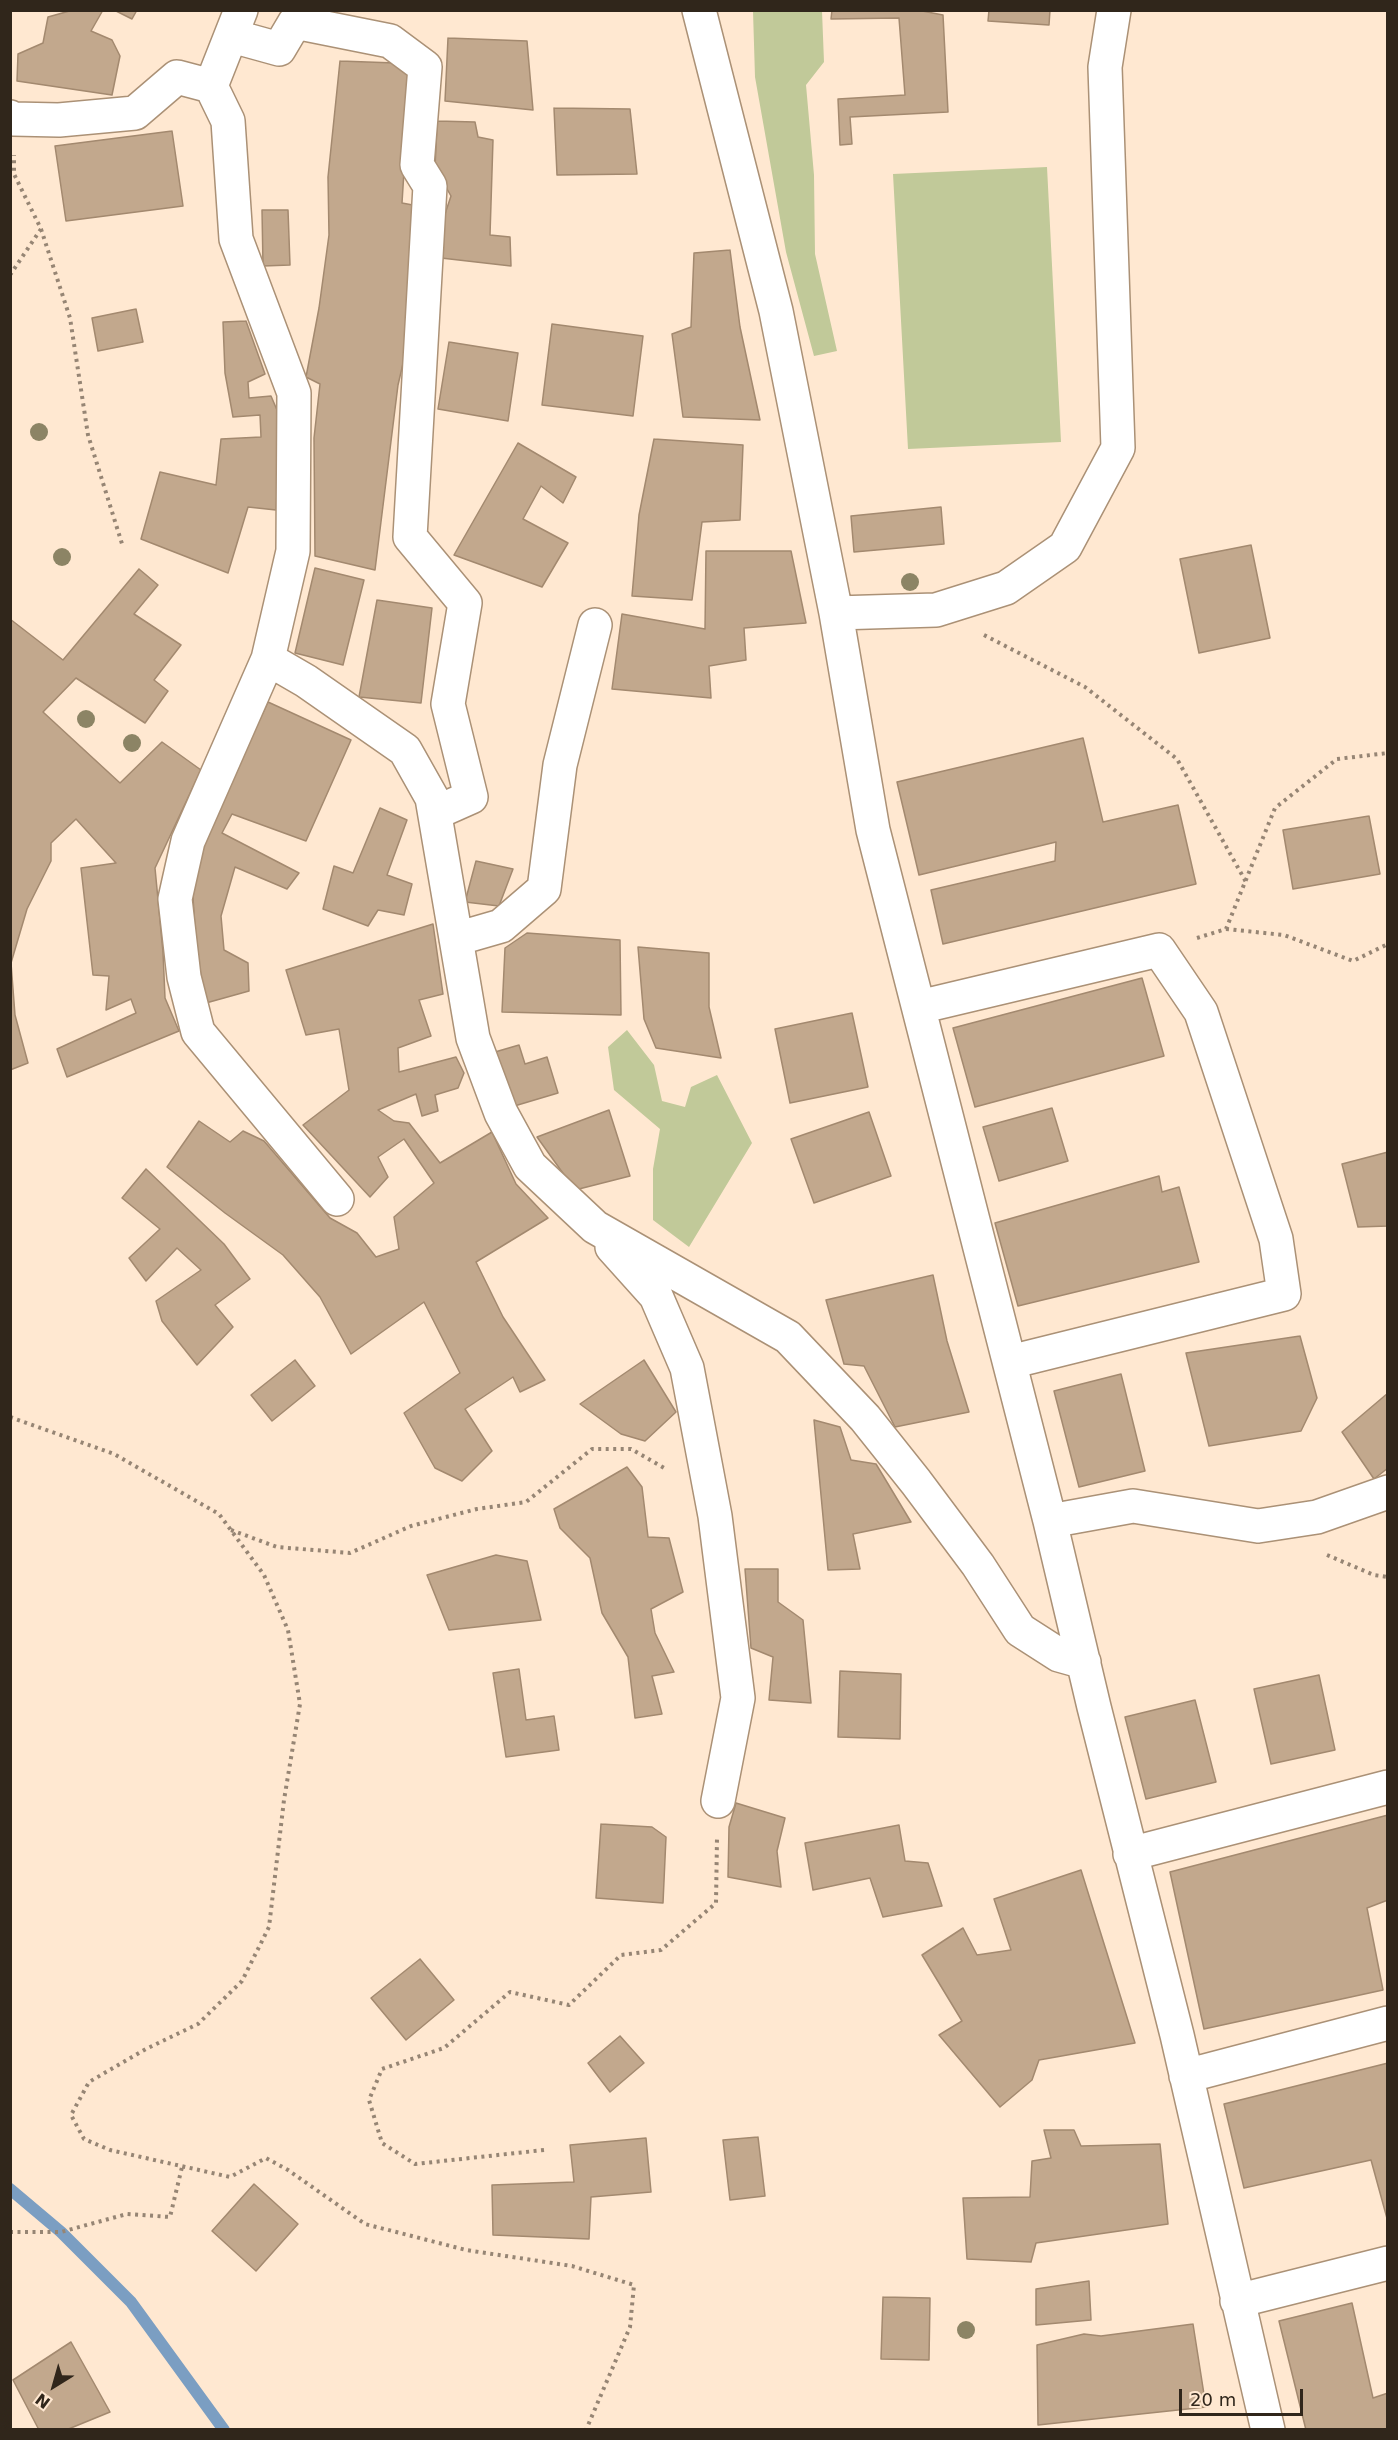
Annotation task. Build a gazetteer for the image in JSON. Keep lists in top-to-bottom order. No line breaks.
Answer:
{"scale_bar":"20 m","north":"bottom left"}
